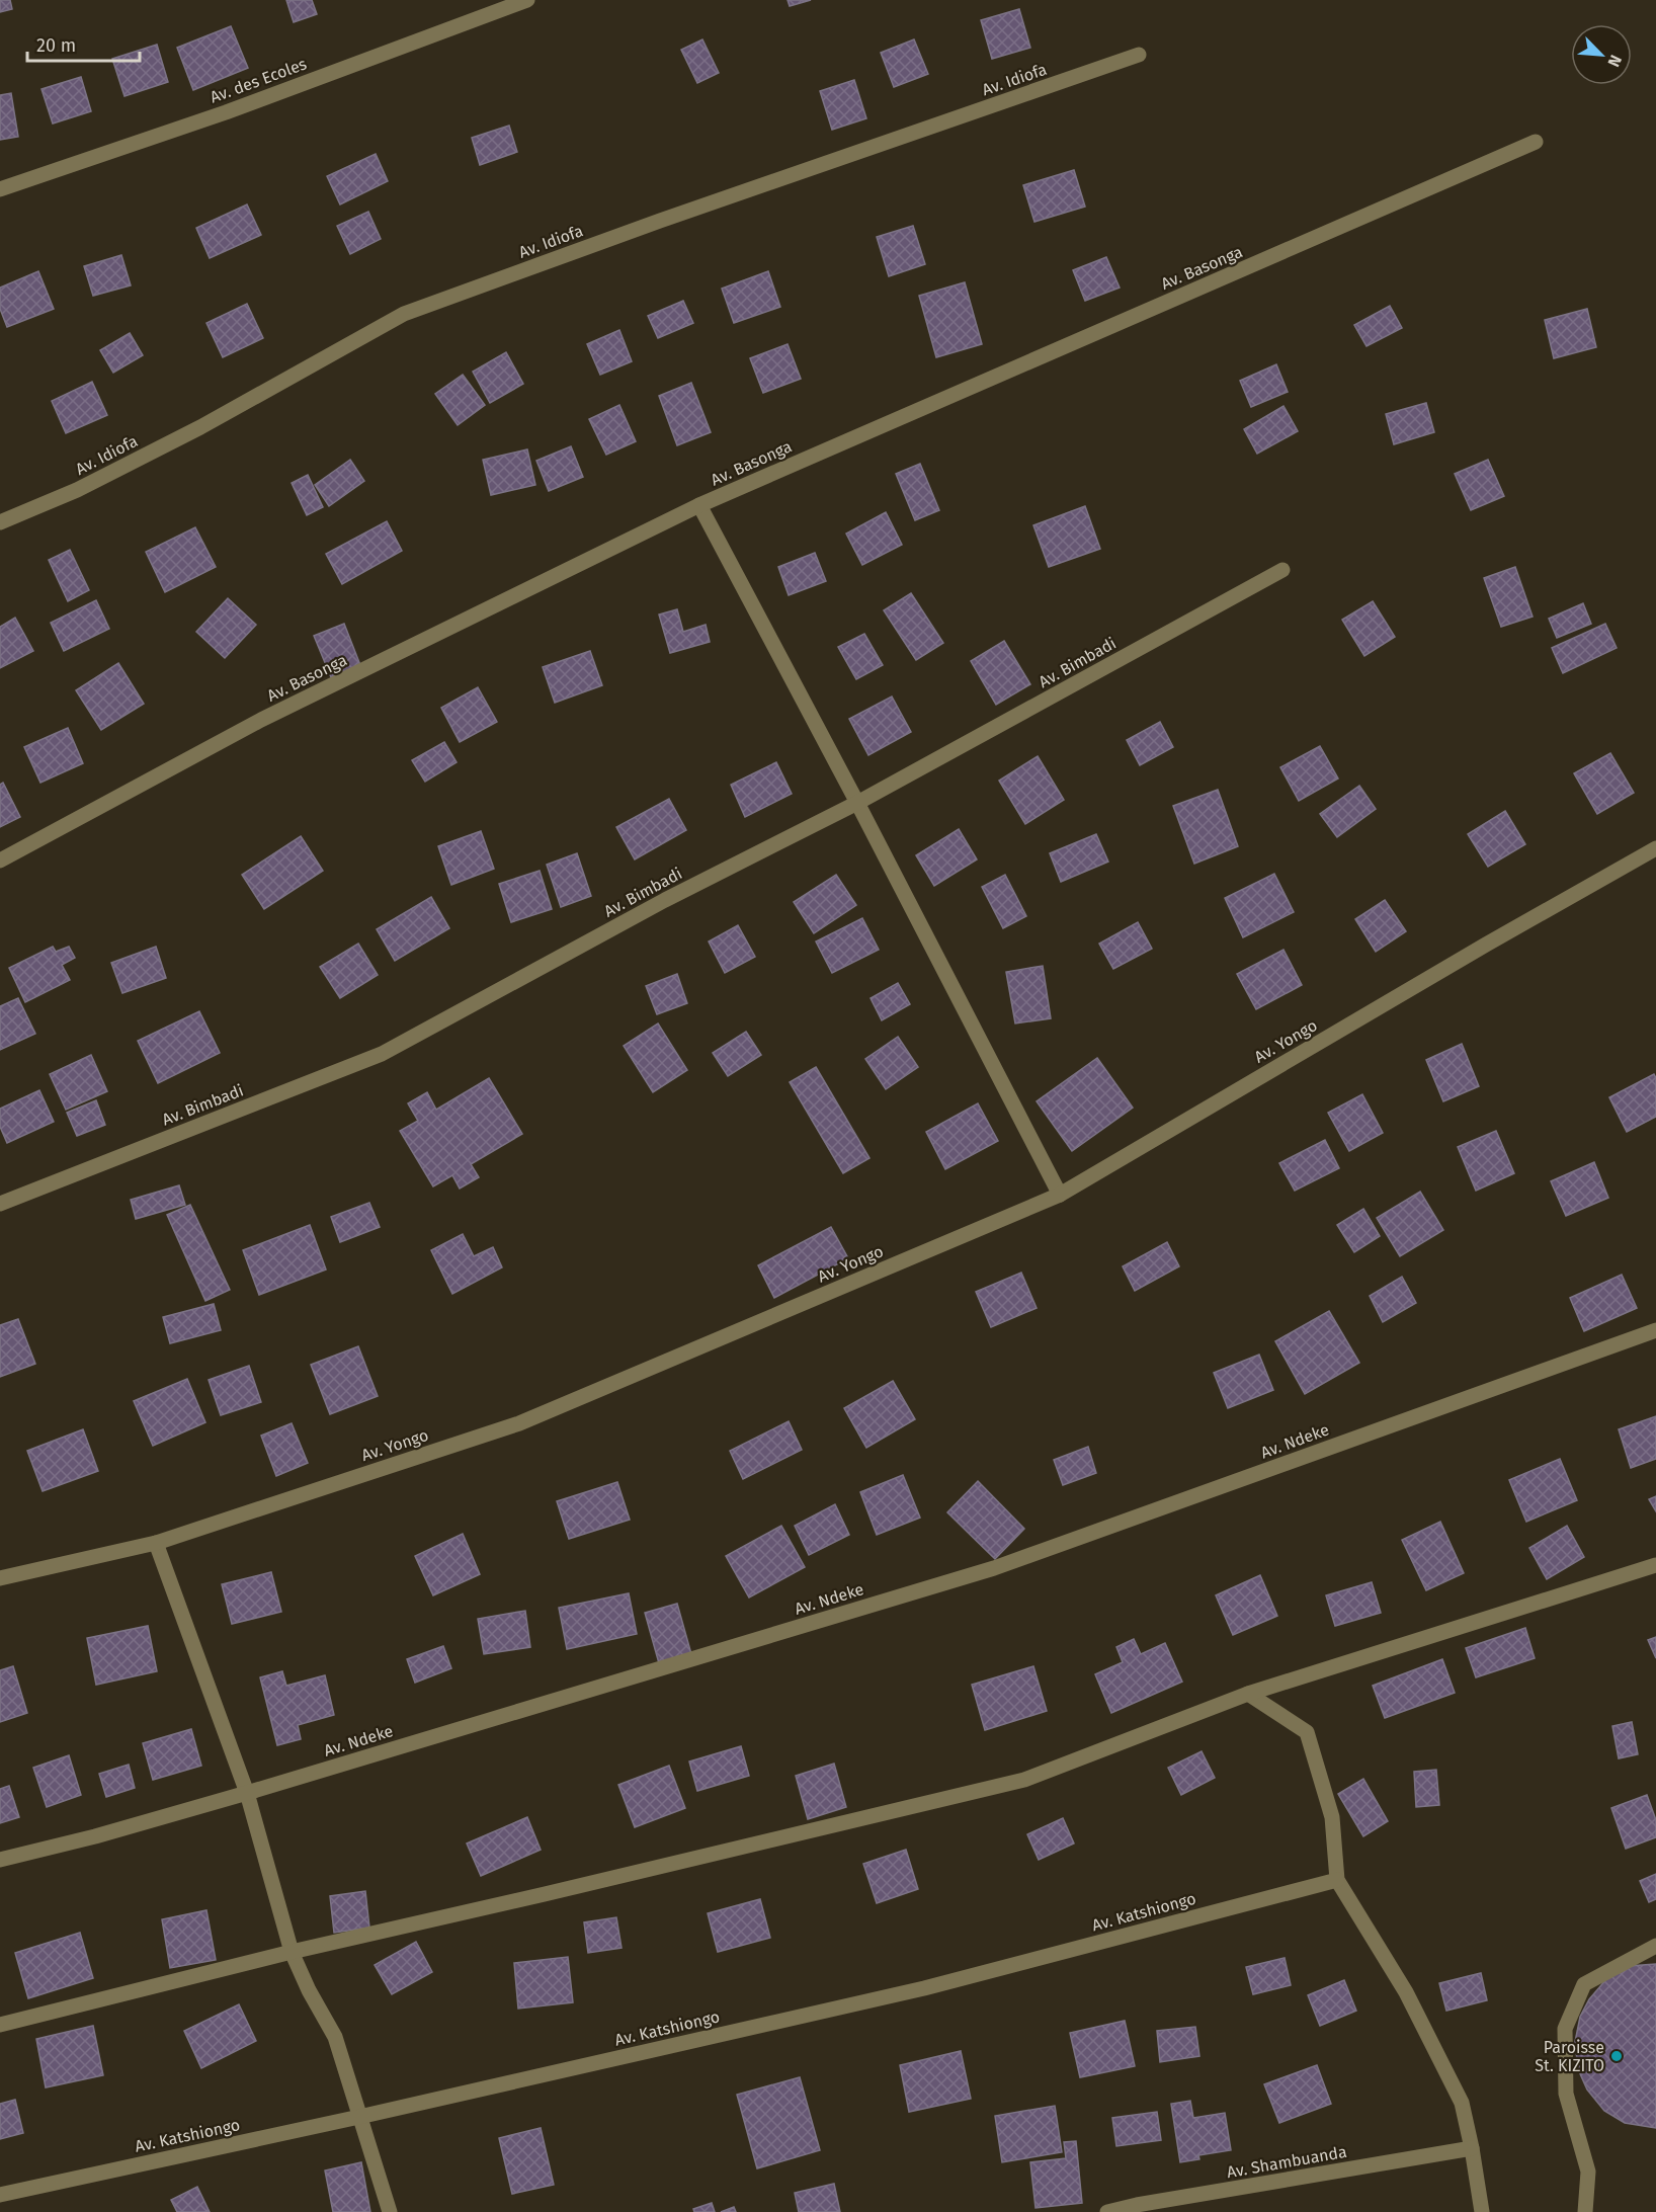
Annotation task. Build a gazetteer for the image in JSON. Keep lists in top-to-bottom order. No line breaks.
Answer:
{"streets":{"street":["Av. Idiofa","Av. des Ecoles","Av. Basonga","Av. Bimbadi","Av. Yongo","Av. Ndeke","Av. Katshiongo","Av. Shambuanda"]},"places":["Paroisse St. KIZITO"],"scale_bar":"20 m","north":"bottom right"}
